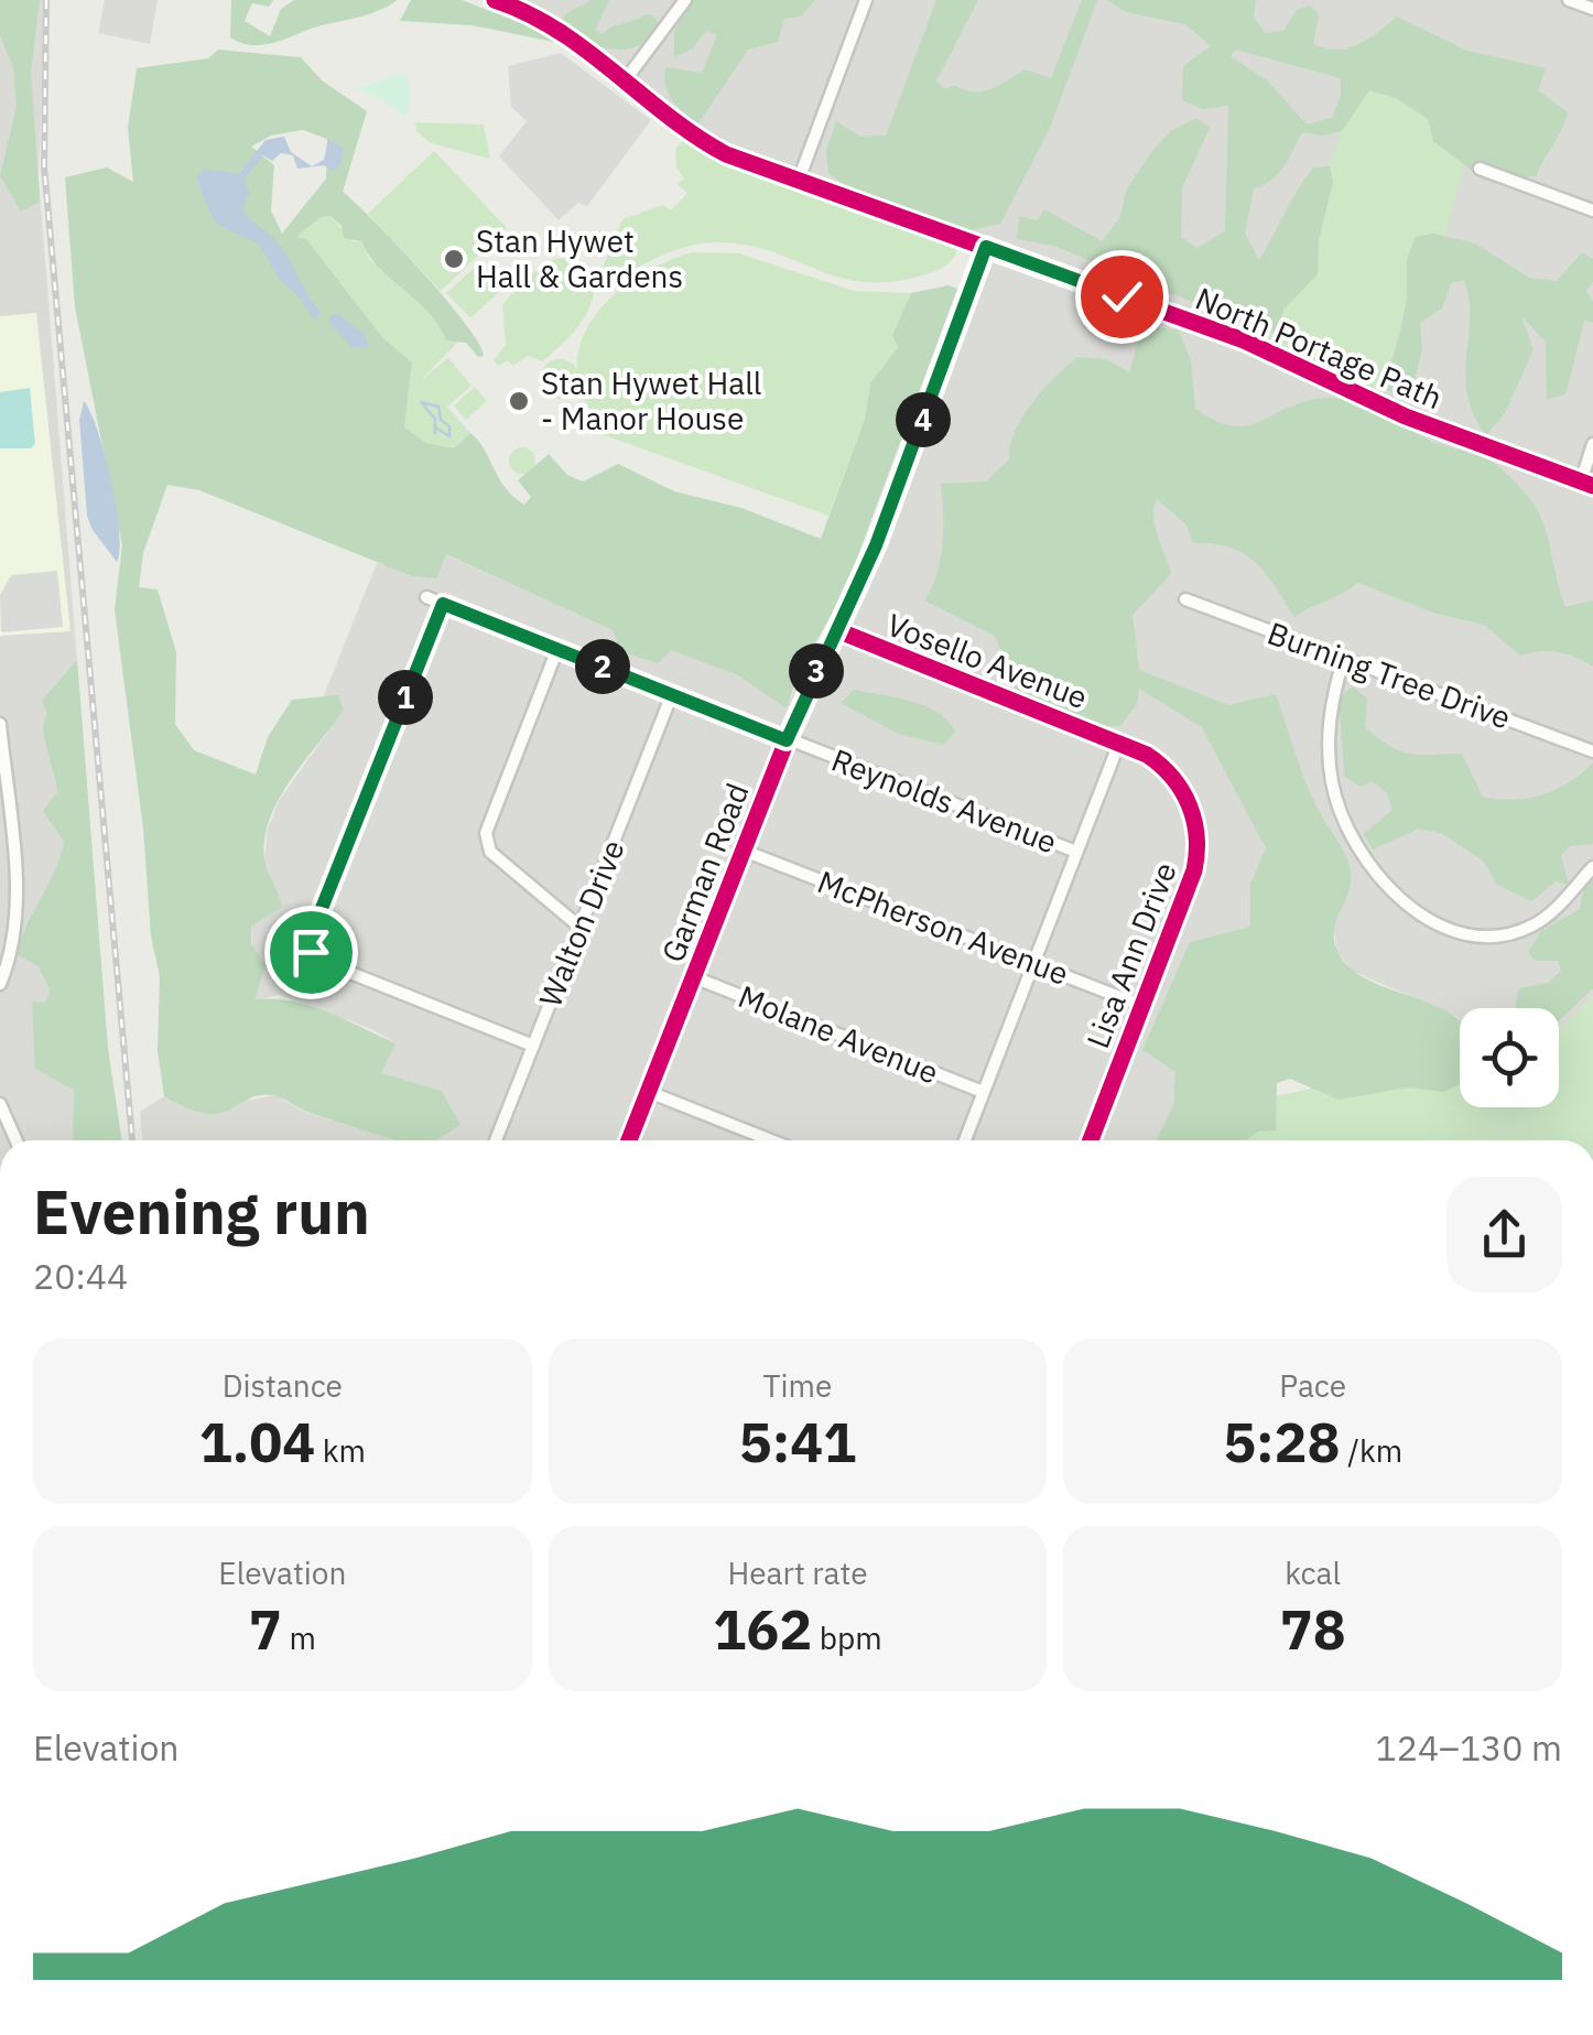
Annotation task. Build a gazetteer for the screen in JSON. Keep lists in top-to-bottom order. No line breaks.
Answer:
{"streets":{"main road":["North Portage Path"],"street":["Vosello Avenue","Burning Tree Drive","Reynolds Avenue","Garman Road","Walton Drive","McPherson Avenue","Lisa Ann Drive","Molane Avenue"]},"crossings":[["North Portage Path","Garman Road"],["Vosello Avenue","Garman Road"],["Vosello Avenue","Lisa Ann Drive"],["Reynolds Avenue","Garman Road"],["Reynolds Avenue","Walton Drive"],["Garman Road","McPherson Avenue"],["Garman Road","Molane Avenue"],["McPherson Avenue","Lisa Ann Drive"]],"places":["Stan Hywet Hall & Gardens","Stan Hywet Hall - Manor House"],"page":{"pins":["4","2","3","1"],"heading":["Evening run","20:44"],"stats":[["Distance","1.04 km"],["Time","5:41"],["Pace","5:28 /km"],["Elevation","7 m"],["Heart rate","162 bpm"],["kcal","78"]],"chart":["Elevation","124–130 m"]}}
